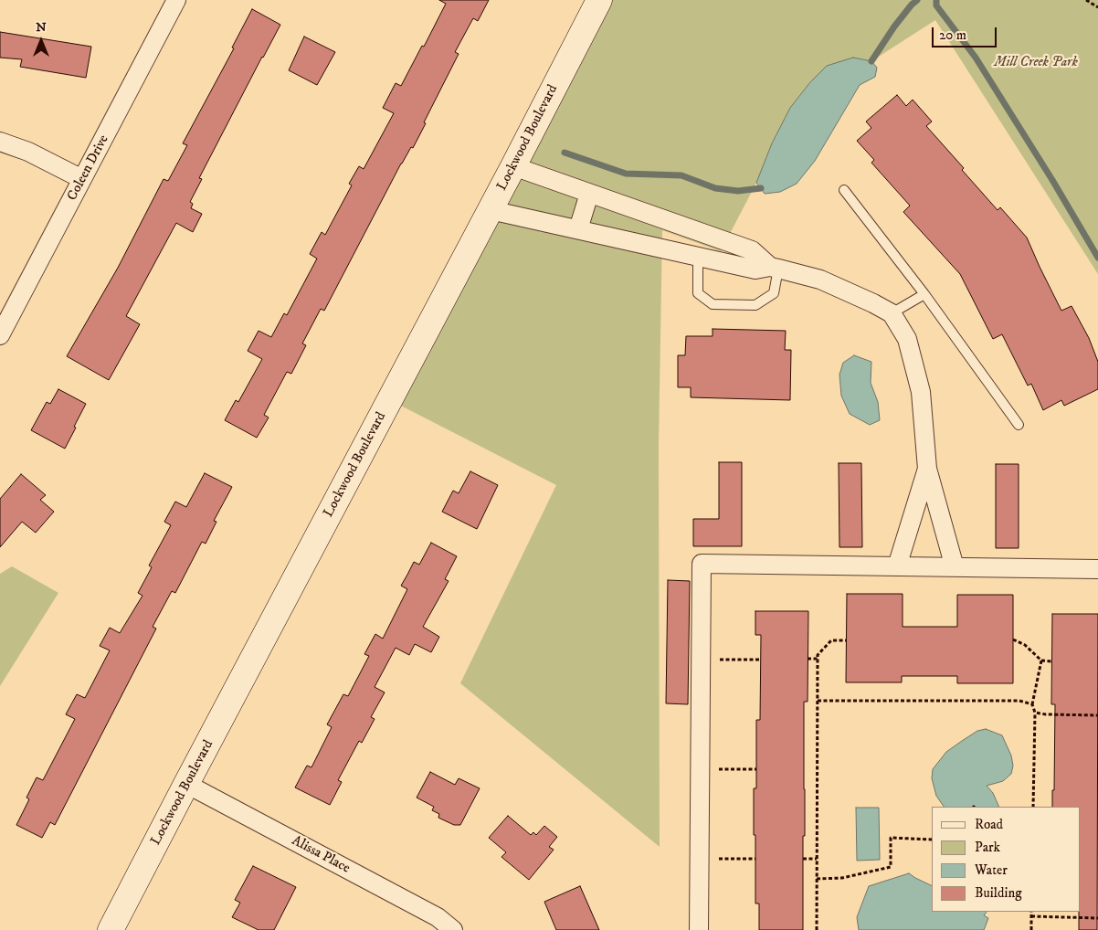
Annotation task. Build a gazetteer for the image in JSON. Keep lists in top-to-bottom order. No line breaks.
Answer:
{"streets":{"main road":["Lockwood Boulevard"],"street":["Coleen Drive","Alissa Place"]},"crossings":[["Lockwood Boulevard","Alissa Place"]],"parks":["Mill Creek Park"],"legend":["Road","Park","Water","Building"],"scale_bar":"20 m","north":"top"}
